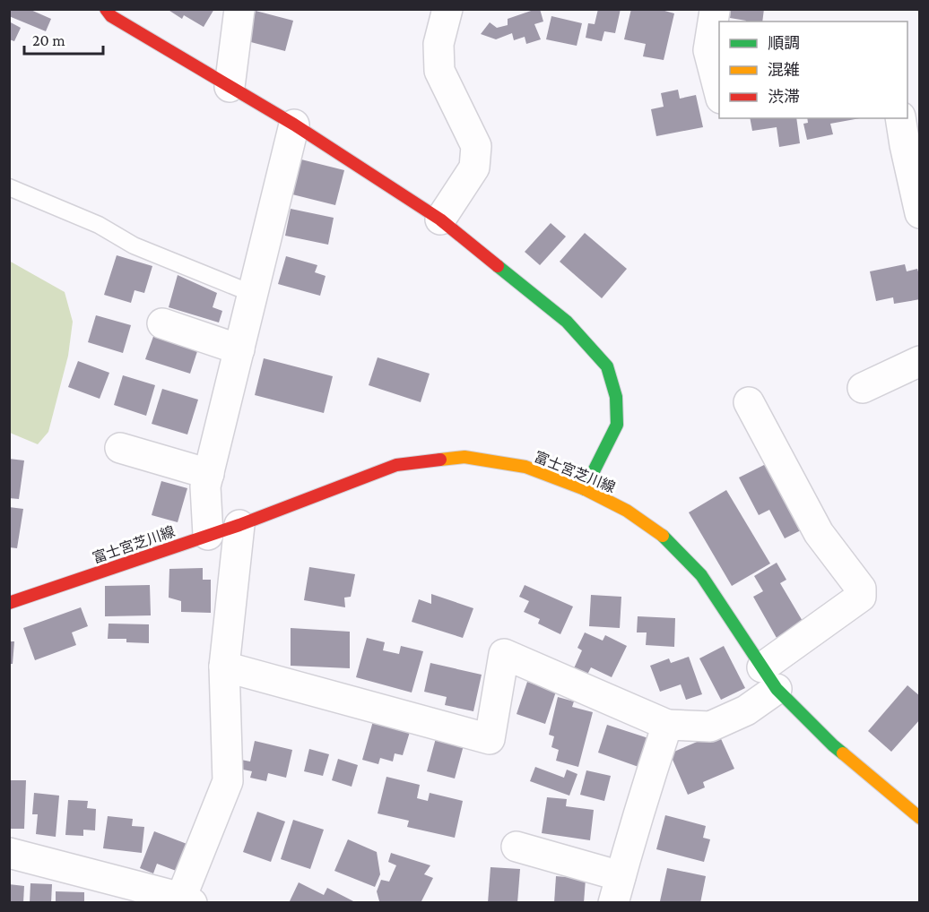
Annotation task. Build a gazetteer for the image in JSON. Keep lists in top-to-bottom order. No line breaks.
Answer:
{"streets":{"main road":["富士宮芝川線"]},"legend":["順調","混雑","渋滞"],"scale_bar":"20 m"}
